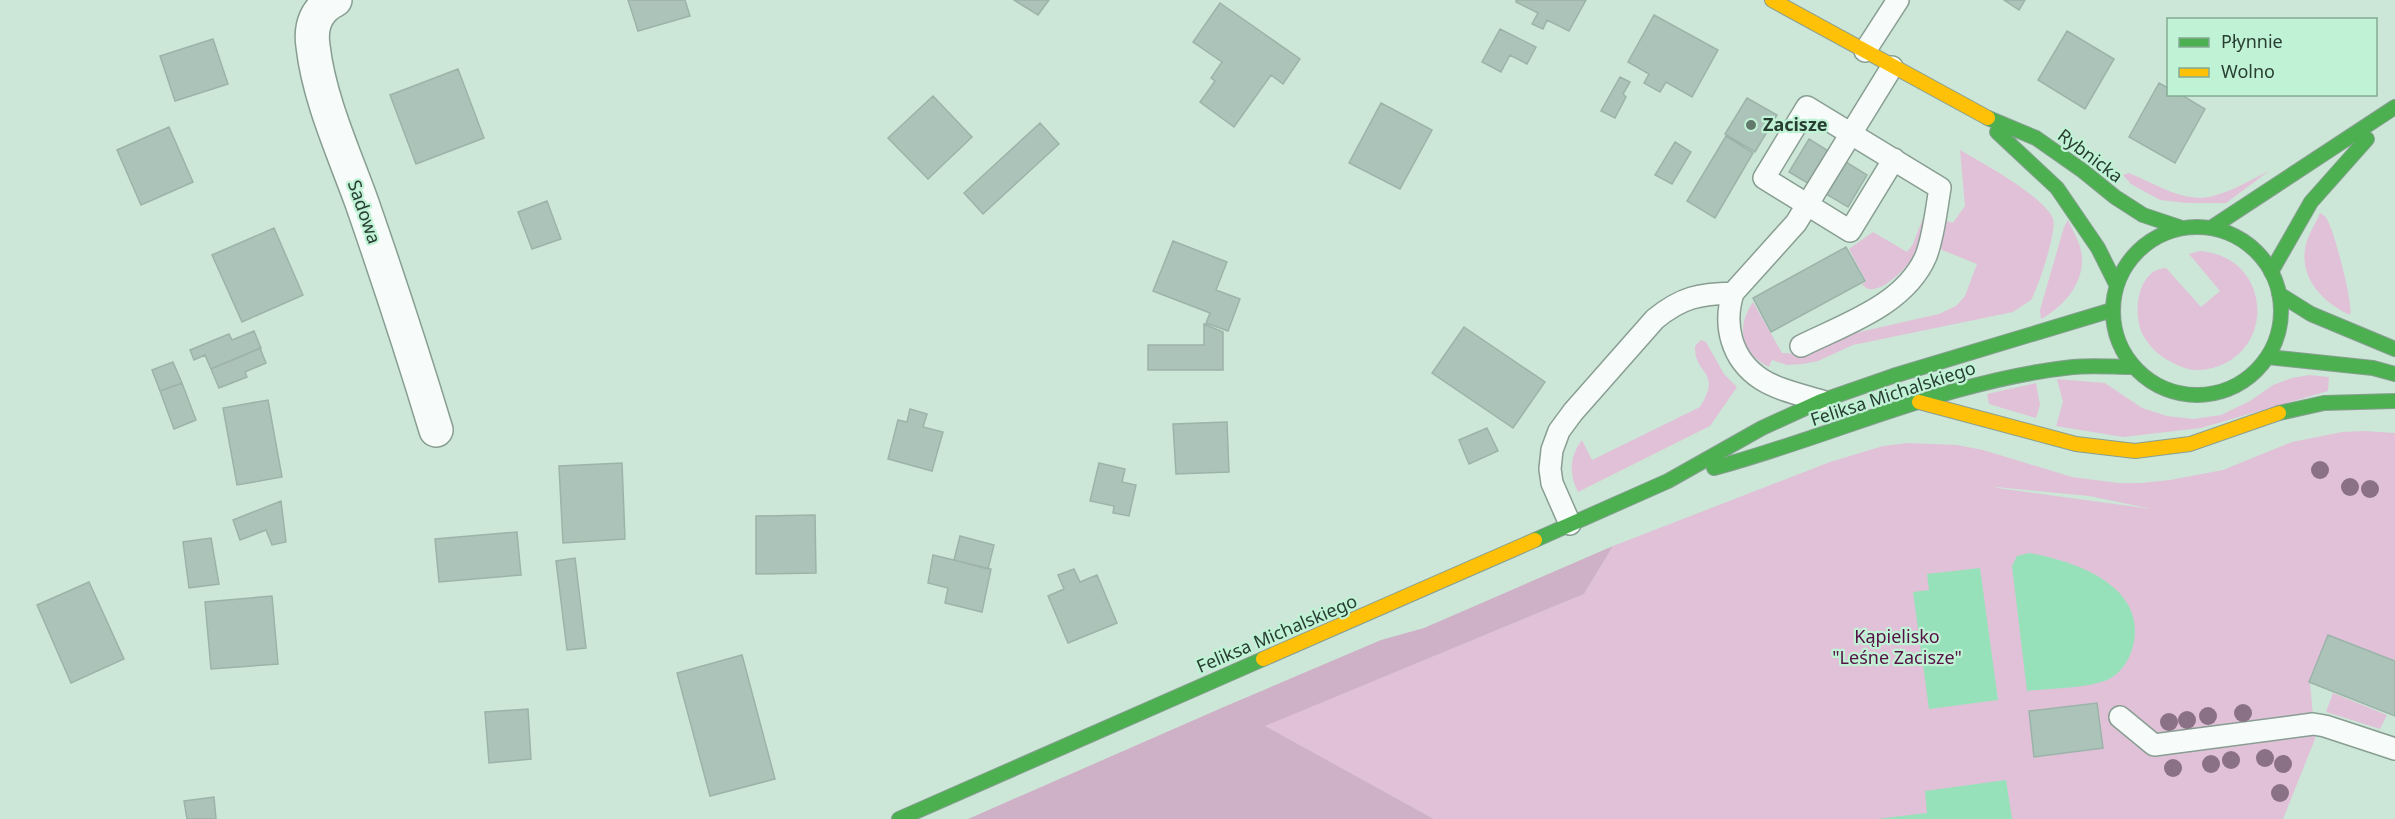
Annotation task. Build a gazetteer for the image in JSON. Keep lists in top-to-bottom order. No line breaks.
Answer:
{"streets":{"street":["Rybnicka","Sadowa","Feliksa Michalskiego"]},"crossings":[["Rybnicka","Feliksa Michalskiego"]],"parks":["Kąpielisko \"Leśne Zacisze\""],"places":["Zacisze"],"legend":["Płynnie","Wolno"]}
